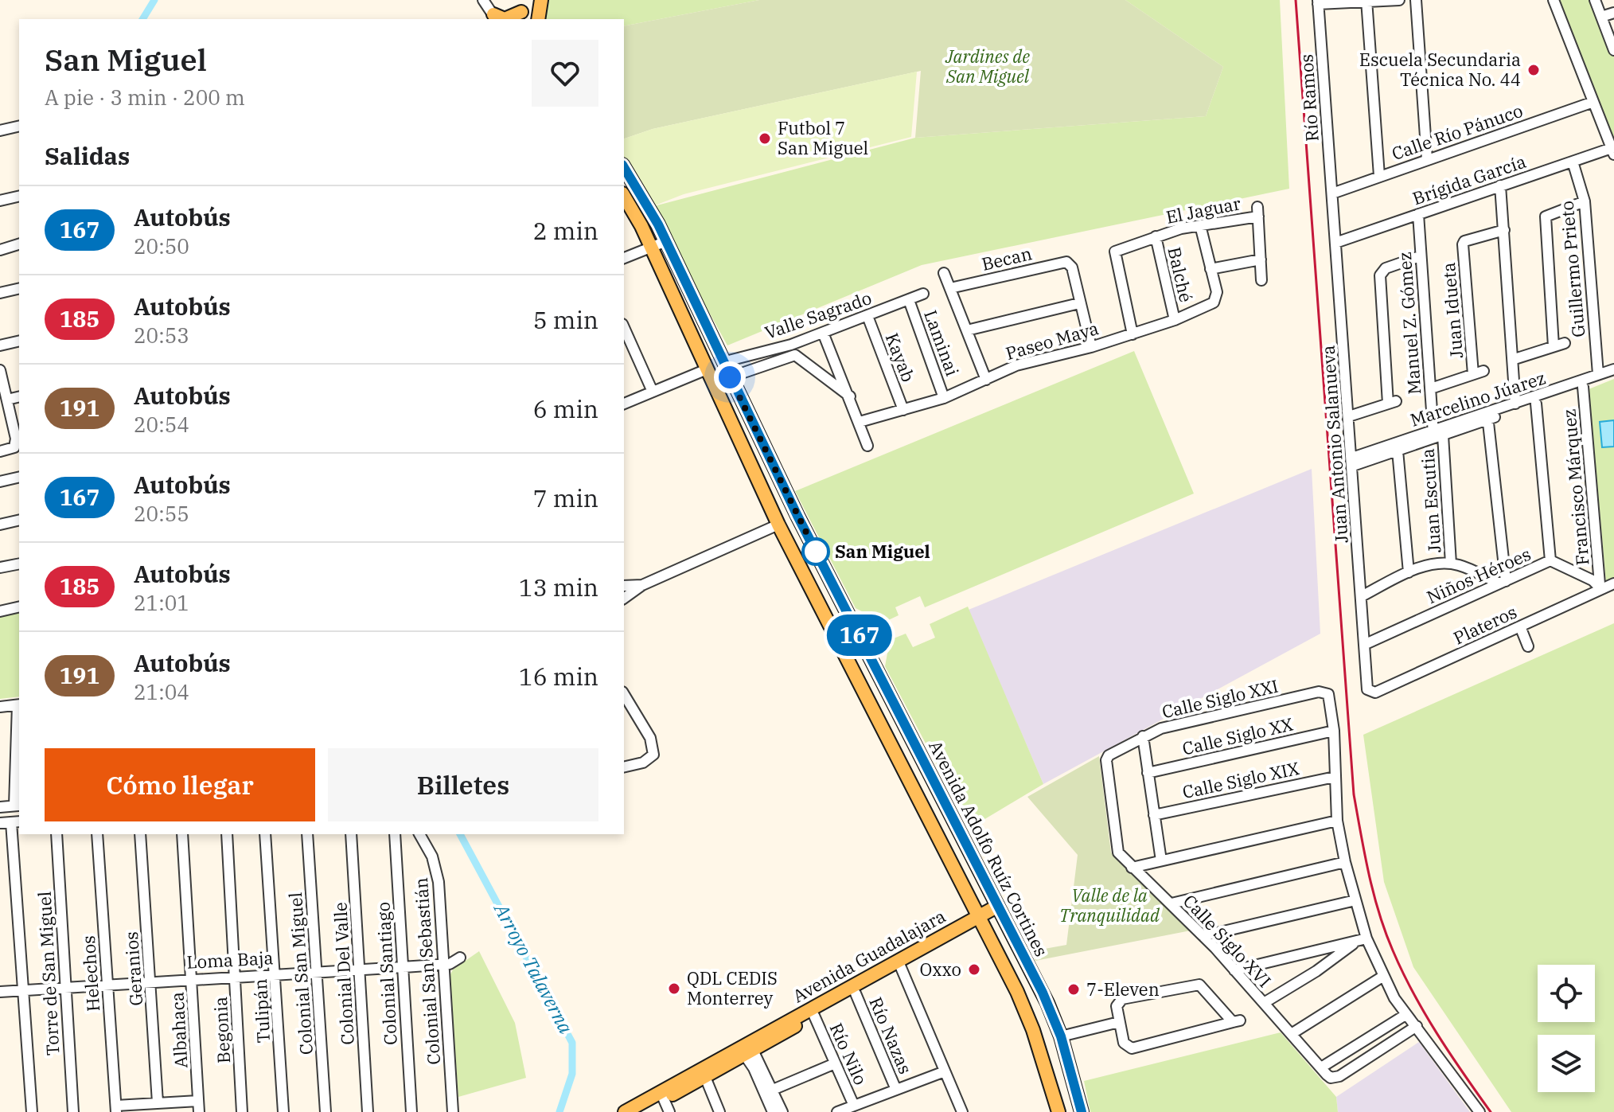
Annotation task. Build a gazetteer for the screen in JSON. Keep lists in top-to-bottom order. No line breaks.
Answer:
{"streets":{"main road":["Avenida Adolfo Ruíz Cortines","Avenida Guadalajara"],"street":["Río Ramos","Calle Río Pánuco","Brígida García","El Jaguar","Becan","Guillermo Prieto","Balché","Juan Idueta","Valle Sagrado","Manuel Z. Gómez","Paseo Maya","Laminai","Kayab","Marcelino Júarez","Juan Antonio Salanueva","Francisco Márquez","Juan Escutia","Niños Héroes","Plateros","Calle Siglo XXI","Calle Siglo XX","Calle Siglo XIX","Calle Siglo XVI","Loma Baja","Geranios","Colonial San Sebastián","Torre de San Miguel","Helechos","Colonial San Miguel","Colonial Del Valle","Colonial Santiago","Tulipán","Albahaca","Begonia","Río Nazas","Río Nilo"]},"crossings":[["Río Ramos","Calle Río Pánuco"],["Río Ramos","Juan Antonio Salanueva"],["Calle Río Pánuco","Juan Antonio Salanueva"],["Brígida García","Guillermo Prieto"],["Brígida García","Manuel Z. Gómez"],["Brígida García","Juan Antonio Salanueva"],["El Jaguar","Balché"],["El Jaguar","Paseo Maya"],["Guillermo Prieto","Marcelino Júarez"],["Balché","Paseo Maya"],["Juan Idueta","Manuel Z. Gómez"],["Valle Sagrado","Laminai"],["Valle Sagrado","Kayab"],["Valle Sagrado","Avenida Adolfo Ruíz Cortines"],["Manuel Z. Gómez","Marcelino Júarez"],["Manuel Z. Gómez","Juan Escutia"],["Paseo Maya","Laminai"],["Paseo Maya","Kayab"],["Marcelino Júarez","Juan Antonio Salanueva"],["Marcelino Júarez","Francisco Márquez"],["Marcelino Júarez","Juan Escutia"],["Juan Antonio Salanueva","Niños Héroes"],["Juan Antonio Salanueva","Plateros"],["Francisco Márquez","Niños Héroes"],["Francisco Márquez","Plateros"],["Niños Héroes","Plateros"],["Calle Siglo XXI","Calle Siglo XX"],["Calle Siglo XXI","Calle Siglo XVI"],["Avenida Adolfo Ruíz Cortines","Avenida Guadalajara"],["Avenida Guadalajara","Río Nazas"],["Avenida Guadalajara","Río Nilo"],["Loma Baja","Geranios"],["Loma Baja","Colonial San Sebastián"],["Loma Baja","Torre de San Miguel"],["Loma Baja","Helechos"],["Loma Baja","Colonial San Miguel"],["Loma Baja","Colonial Del Valle"],["Loma Baja","Colonial Santiago"],["Loma Baja","Tulipán"],["Loma Baja","Albahaca"],["Loma Baja","Begonia"]],"water":["Arroyo Talaverna"],"parks":["Jardines de San Miguel","Valle de la Tranquilidad"],"places":["Escuela Secundaria Técnica No. 44","Futbol 7 San Miguel","San Miguel","Oxxo","QDL CEDIS Monterrey","7-Eleven"],"lines":["bus line 167"],"page":{"on_map":"167","heading":[["San Miguel","A pie · 3 min · 200 m"],"Salidas"],"list":[{"mark":"167","name":"Autobús","note":"20:50","value":"2 min"},{"mark":"185","name":"Autobús","note":"20:53","value":"5 min"},{"mark":"191","name":"Autobús","note":"20:54","value":"6 min"},{"mark":"167","name":"Autobús","note":"20:55","value":"7 min"},{"mark":"185","name":"Autobús","note":"21:01","value":"13 min"},{"mark":"191","name":"Autobús","note":"21:04","value":"16 min"}],"buttons":["Cómo llegar","Billetes"]}}
